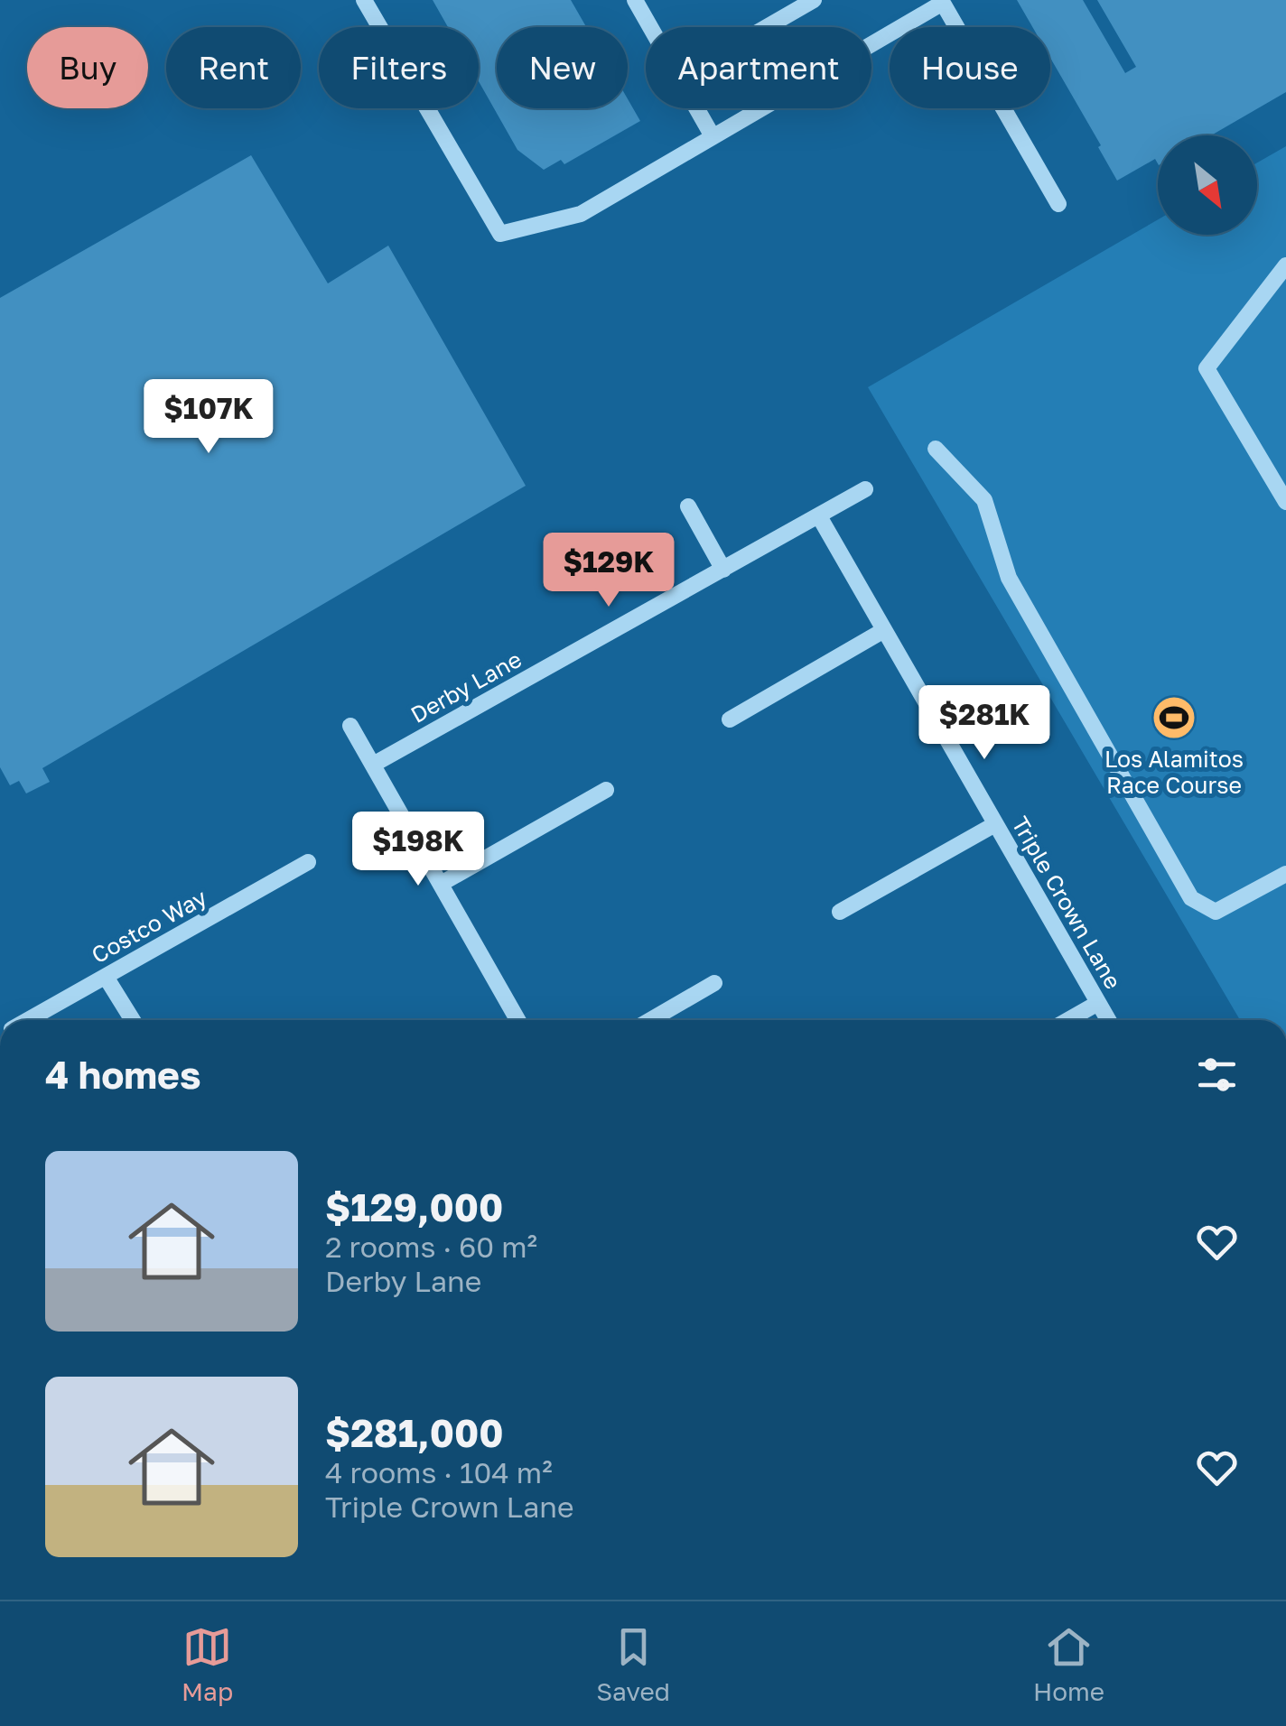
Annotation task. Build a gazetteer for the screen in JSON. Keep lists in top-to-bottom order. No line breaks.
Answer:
{"streets":{"street":["Derby Lane","Triple Crown Lane","Costco Way"]},"crossings":[["Derby Lane","Triple Crown Lane"]],"places":{"sports":["Los Alamitos Race Course"]},"north":"bottom right","page":{"chip":["Buy","Rent","Filters","New","Apartment","House"],"price":["$107K","$129K","$281K","$198K"],"heading":"4 homes","list":[{"name":"$129,000","note":"2 rooms · 60 m² · Derby Lane"},{"name":"$281,000","note":"4 rooms · 104 m² · Triple Crown Lane"}],"tabs":["Map","Saved","Home"]}}
